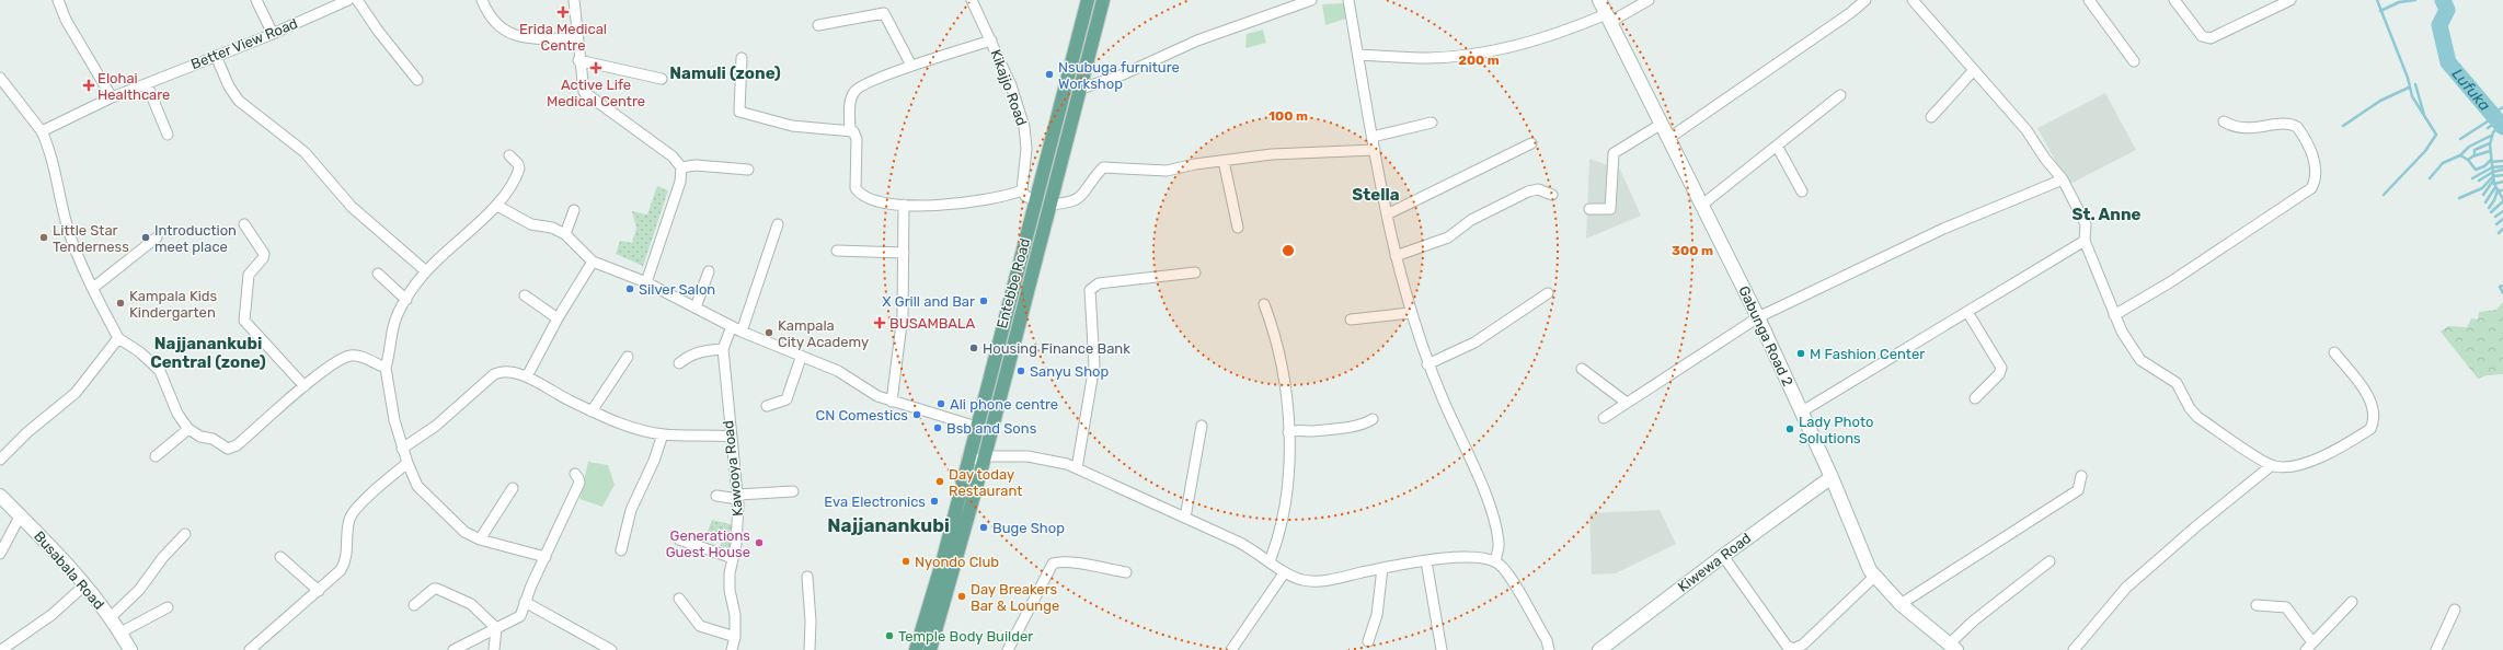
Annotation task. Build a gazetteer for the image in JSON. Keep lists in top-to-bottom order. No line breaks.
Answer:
{"streets":{"main road":["Entebbe Road"],"street":["Better View Road","Kikajjo Road","Gabunga Road 2","Kawooya Road","Kiwewa Road","Busabala Road"]},"crossings":[["Gabunga Road 2","Kiwewa Road"]],"districts":["Namuli (zone)","Stella","St. Anne","Najjanankubi Central (zone)","Najjanankubi"],"water":["Lufuka"],"places":{"health":["Erida Medical Centre","Active Life Medical Centre","Elohai Healthcare","BUSAMBALA"],"other":["Nsubuga furniture Workshop","Little Star Tenderness","Introduction meet place","Silver Salon","X Grill and Bar","Kampala Kids Kindergarten","Kampala City Academy","Housing Finance Bank","M Fashion Center","Sanyu Shop","Ali phone centre","CN Comestics","Bsb and Sons","Lady Photo Solutions","Day today Restaurant","Eva Electronics","Buge Shop","Generations Guest House","Nyondo Club","Day Breakers Bar & Lounge","Temple Body Builder"]},"rings":["200 m","100 m","300 m"]}
